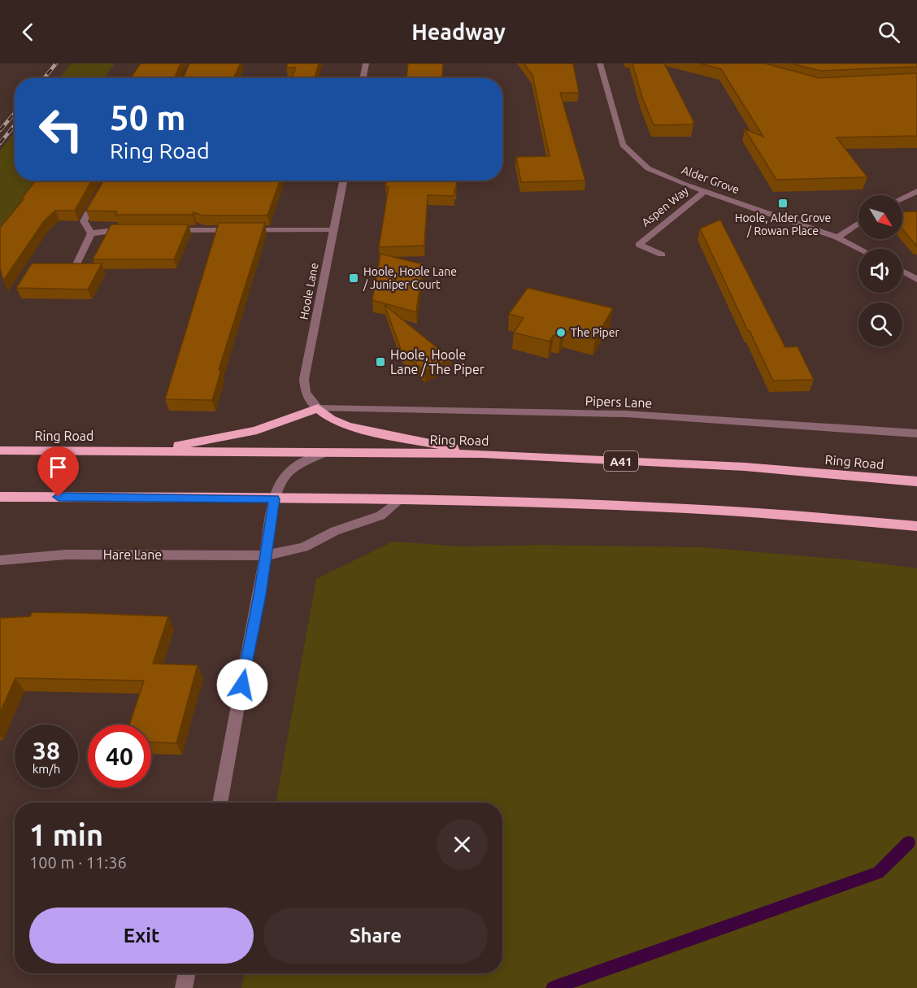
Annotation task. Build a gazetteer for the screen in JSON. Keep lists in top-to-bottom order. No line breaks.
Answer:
{"streets":{"highway":["Ring Road","A41"],"street":["Alder Grove","Aspen Way","Hoole Lane","Pipers Lane","Hare Lane"]},"crossings":[["Alder Grove","Aspen Way"],["Hoole Lane","Pipers Lane"]],"places":{"transit":["Hoole, Alder Grove / Rowan Place","Hoole, Hoole Lane / Juniper Court","Hoole, Hoole Lane / The Piper"],"other":["The Piper"]},"north":"bottom right","page":{"header":"Headway","turn":["50 m","Ring Road"],"speed":"38 km/h","limit":"40","heading":["1 min","100 m · 11:36"],"buttons":["Exit","Share"]}}
